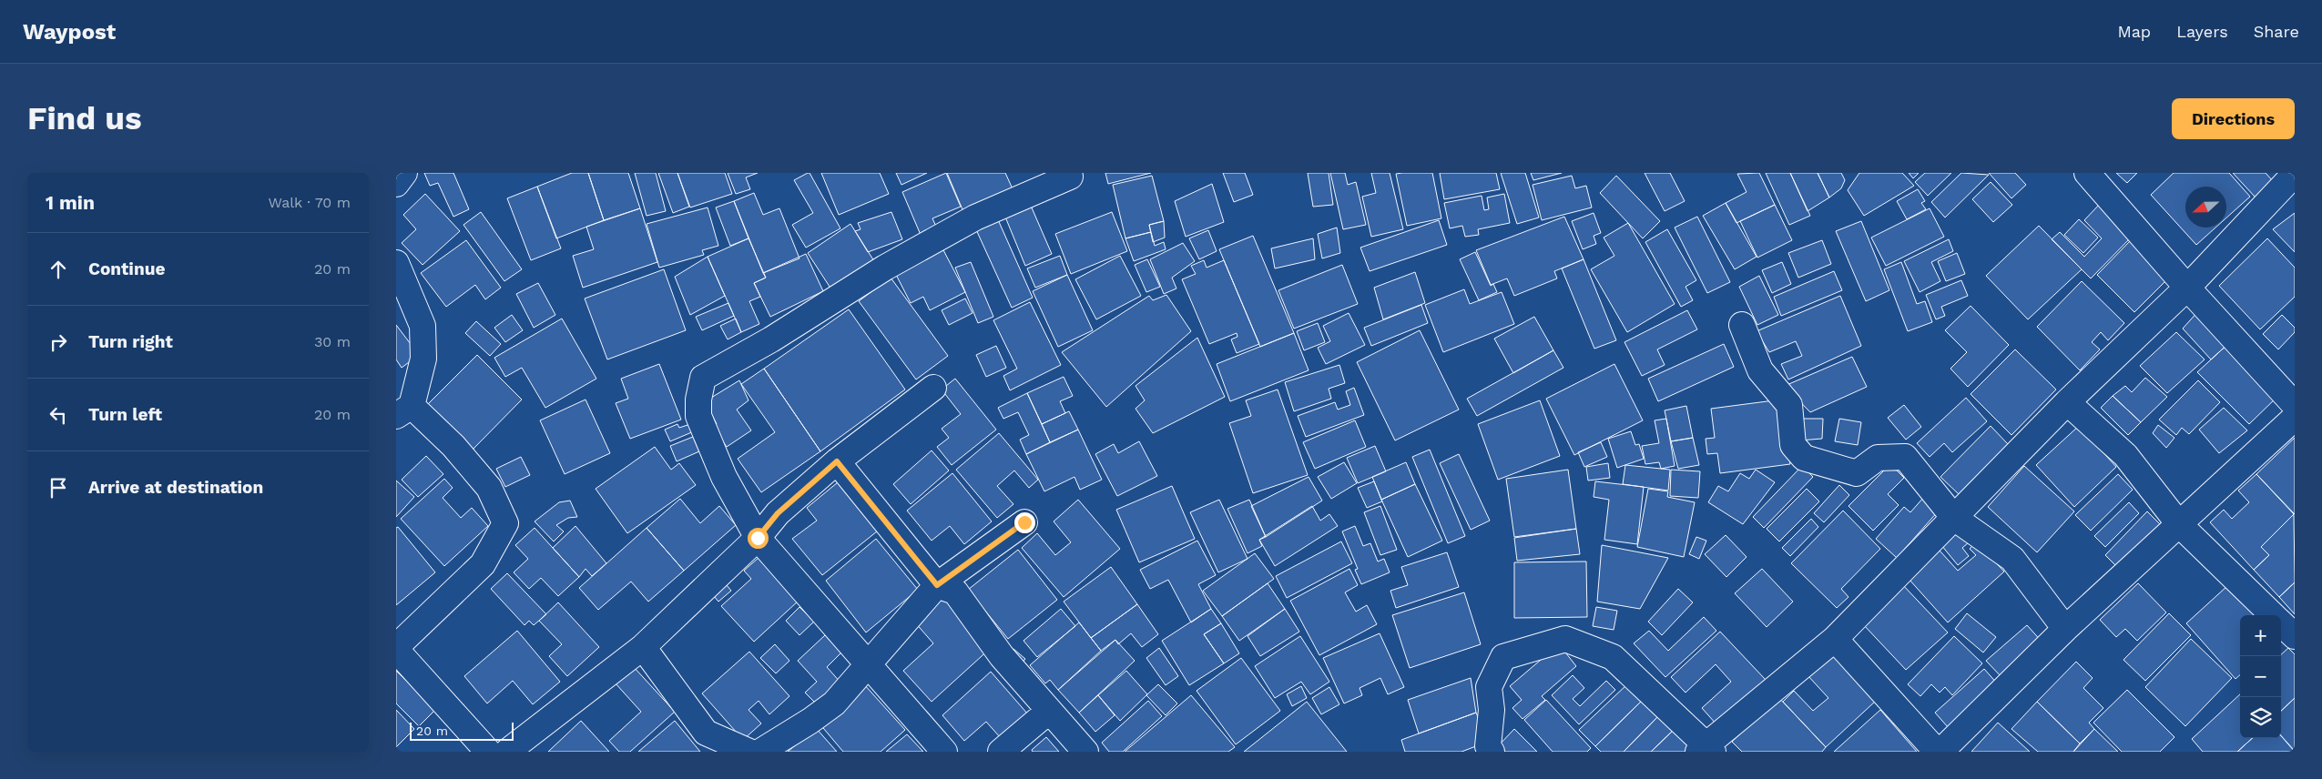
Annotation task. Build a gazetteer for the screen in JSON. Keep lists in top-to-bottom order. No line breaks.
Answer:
{"scale_bar":"20 m","north":"left","page":{"header":"Waypost","nav":["Map","Layers","Share"],"buttons":"Directions","title":"Find us","heading":["1 min","Walk · 70 m"],"list":[["Continue","20 m"],["Turn right","30 m"],["Turn left","20 m"],"Arrive at destination"],"map_buttons":["+","−"],"scale":"20 m"}}
